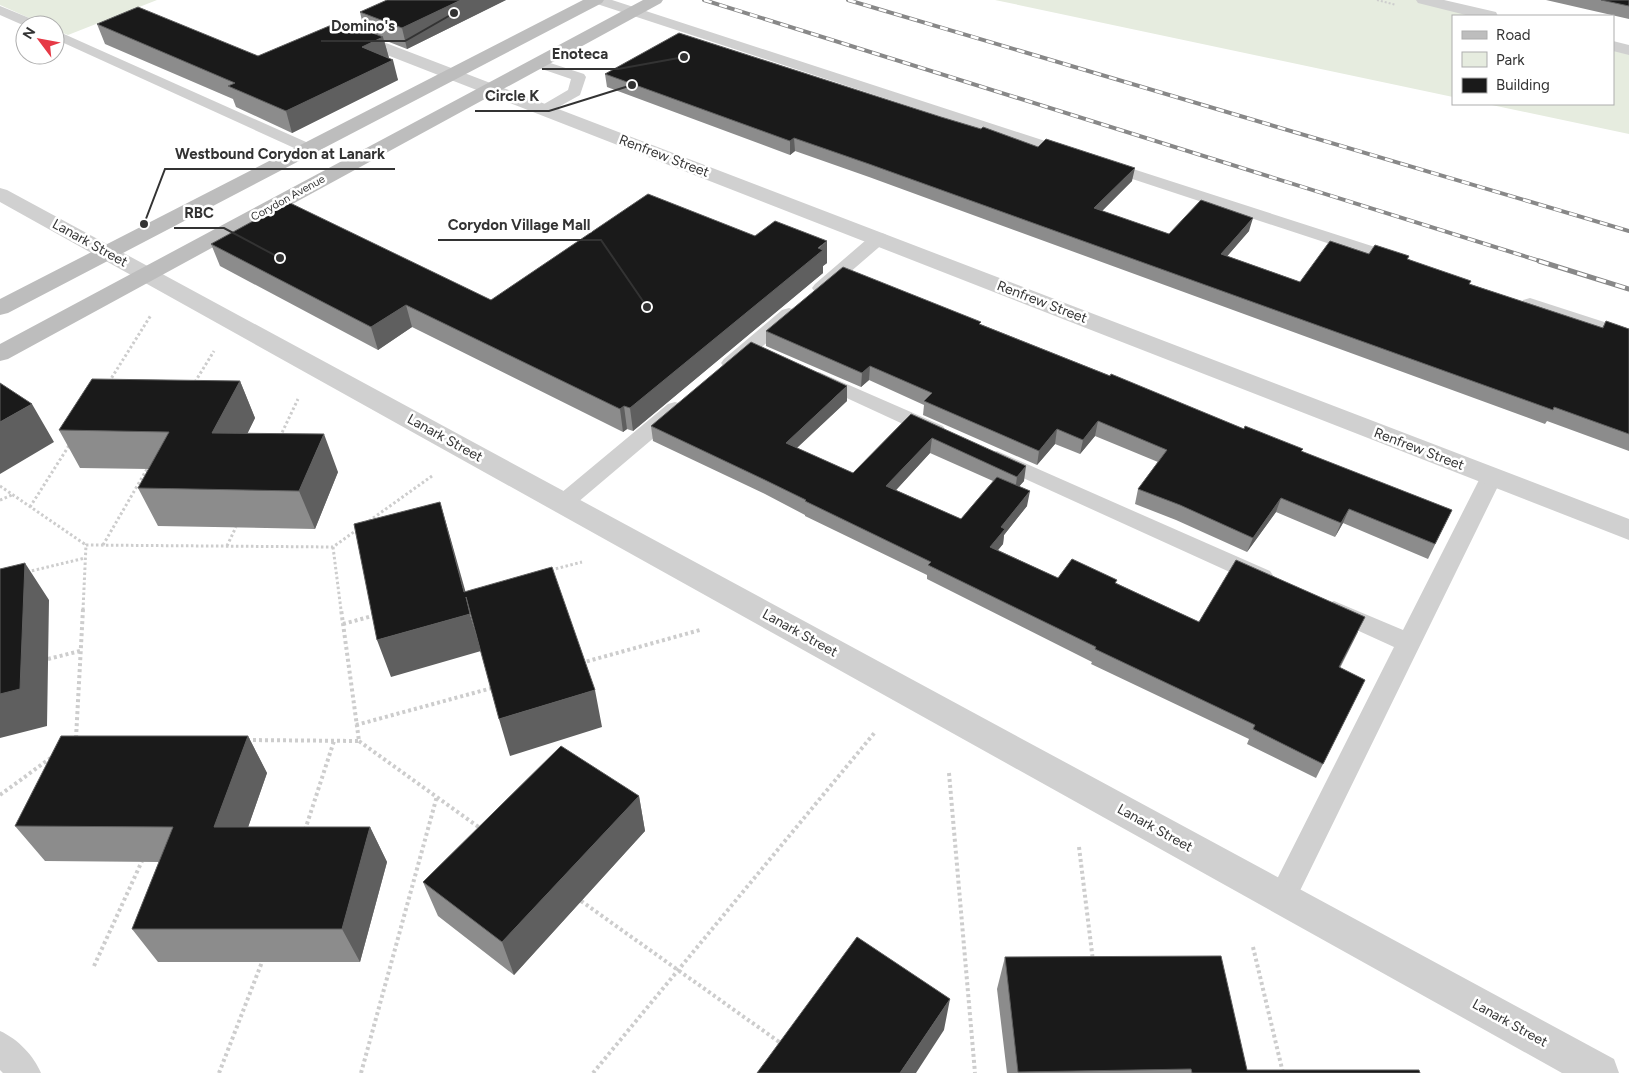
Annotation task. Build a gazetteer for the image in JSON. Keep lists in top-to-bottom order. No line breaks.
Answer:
{"streets":{"main road":["Corydon Avenue"],"street":["Renfrew Street","Lanark Street"]},"crossings":[["Renfrew Street","Corydon Avenue"],["Corydon Avenue","Lanark Street"]],"places":["Domino's","Enoteca","Circle K","Westbound Corydon at Lanark","RBC","Corydon Village Mall"],"legend":["Road","Park","Building"],"north":"top left"}
